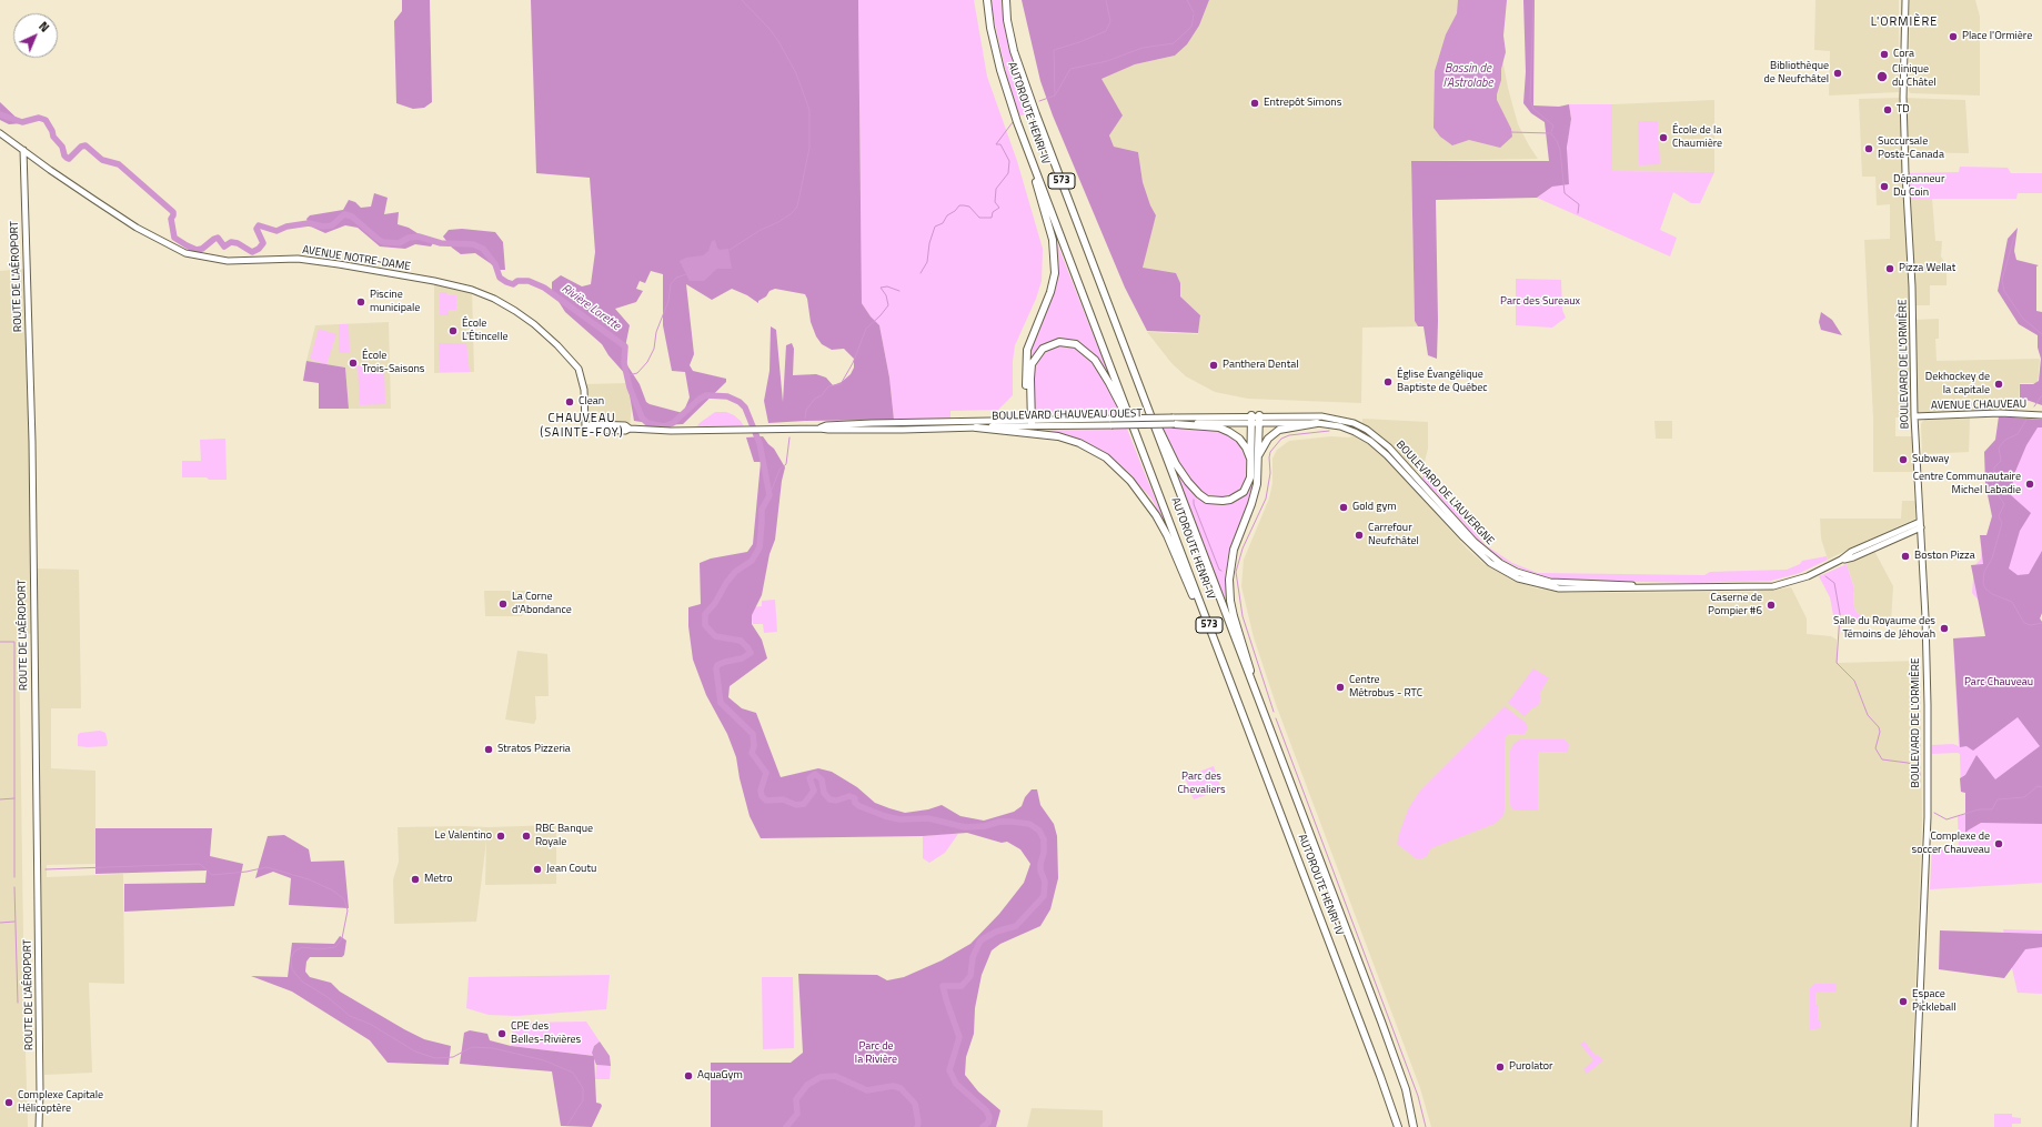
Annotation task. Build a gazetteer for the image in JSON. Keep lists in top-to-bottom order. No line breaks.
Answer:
{"streets":{"highway":["AUTOROUTE HENRI-IV","573"],"main road":["AVENUE NOTRE-DAME","ROUTE DE L'AÉROPORT","BOULEVARD DE L'ORMIÈRE","AVENUE CHAUVEAU","BOULEVARD CHAUVEAU OUEST","BOULEVARD DE L'AUVERGNE"]},"crossings":[["AVENUE NOTRE-DAME","ROUTE DE L'AÉROPORT"],["AVENUE NOTRE-DAME","BOULEVARD CHAUVEAU OUEST"],["BOULEVARD DE L'ORMIÈRE","AVENUE CHAUVEAU"],["BOULEVARD DE L'ORMIÈRE","BOULEVARD DE L'AUVERGNE"],["BOULEVARD CHAUVEAU OUEST","BOULEVARD DE L'AUVERGNE"]],"districts":["L'ORMIÈRE","CHAUVEAU (SAINTE-FOY)"],"water":["Bassin de l'Astrolabe","Rivière Lorette"],"parks":["Parc des Sureaux","Parc Chauveau","Parc des Chevaliers","Parc de la Rivière"],"places":["Place l'Ormière","Cora","Bibliothèque de Neufchâtel","Clinique du Châtel","Entrepôt Simons","TD","École de la Chaumière","Succursale Poste-Canada","Dépanneur Du Coin","Pizza Wellat","Piscine municipale","École L'Étincelle","École Trois-Saisons","Panthera Dental","Église Évangélique Baptiste de Québec","Dekhockey de la capitale","Clean","Subway","Centre Communautaire Michel Labadie","Gold gym","Carrefour Neufchâtel","Boston Pizza","La Corne d'Abondance","Caserne de Pompier #6","Salle du Royaume des Témoins de Jéhovah","Centre Métrobus - RTC","Stratos Pizzeria","Le Valentino","RBC Banque Royale","Complexe de soccer Chauveau","Jean Coutu","Metro","Espace Pickleball","CPE des Belles-Rivières","Purolator","AquaGym","Complexe Capitale Hélicoptère"],"north":"top right"}
